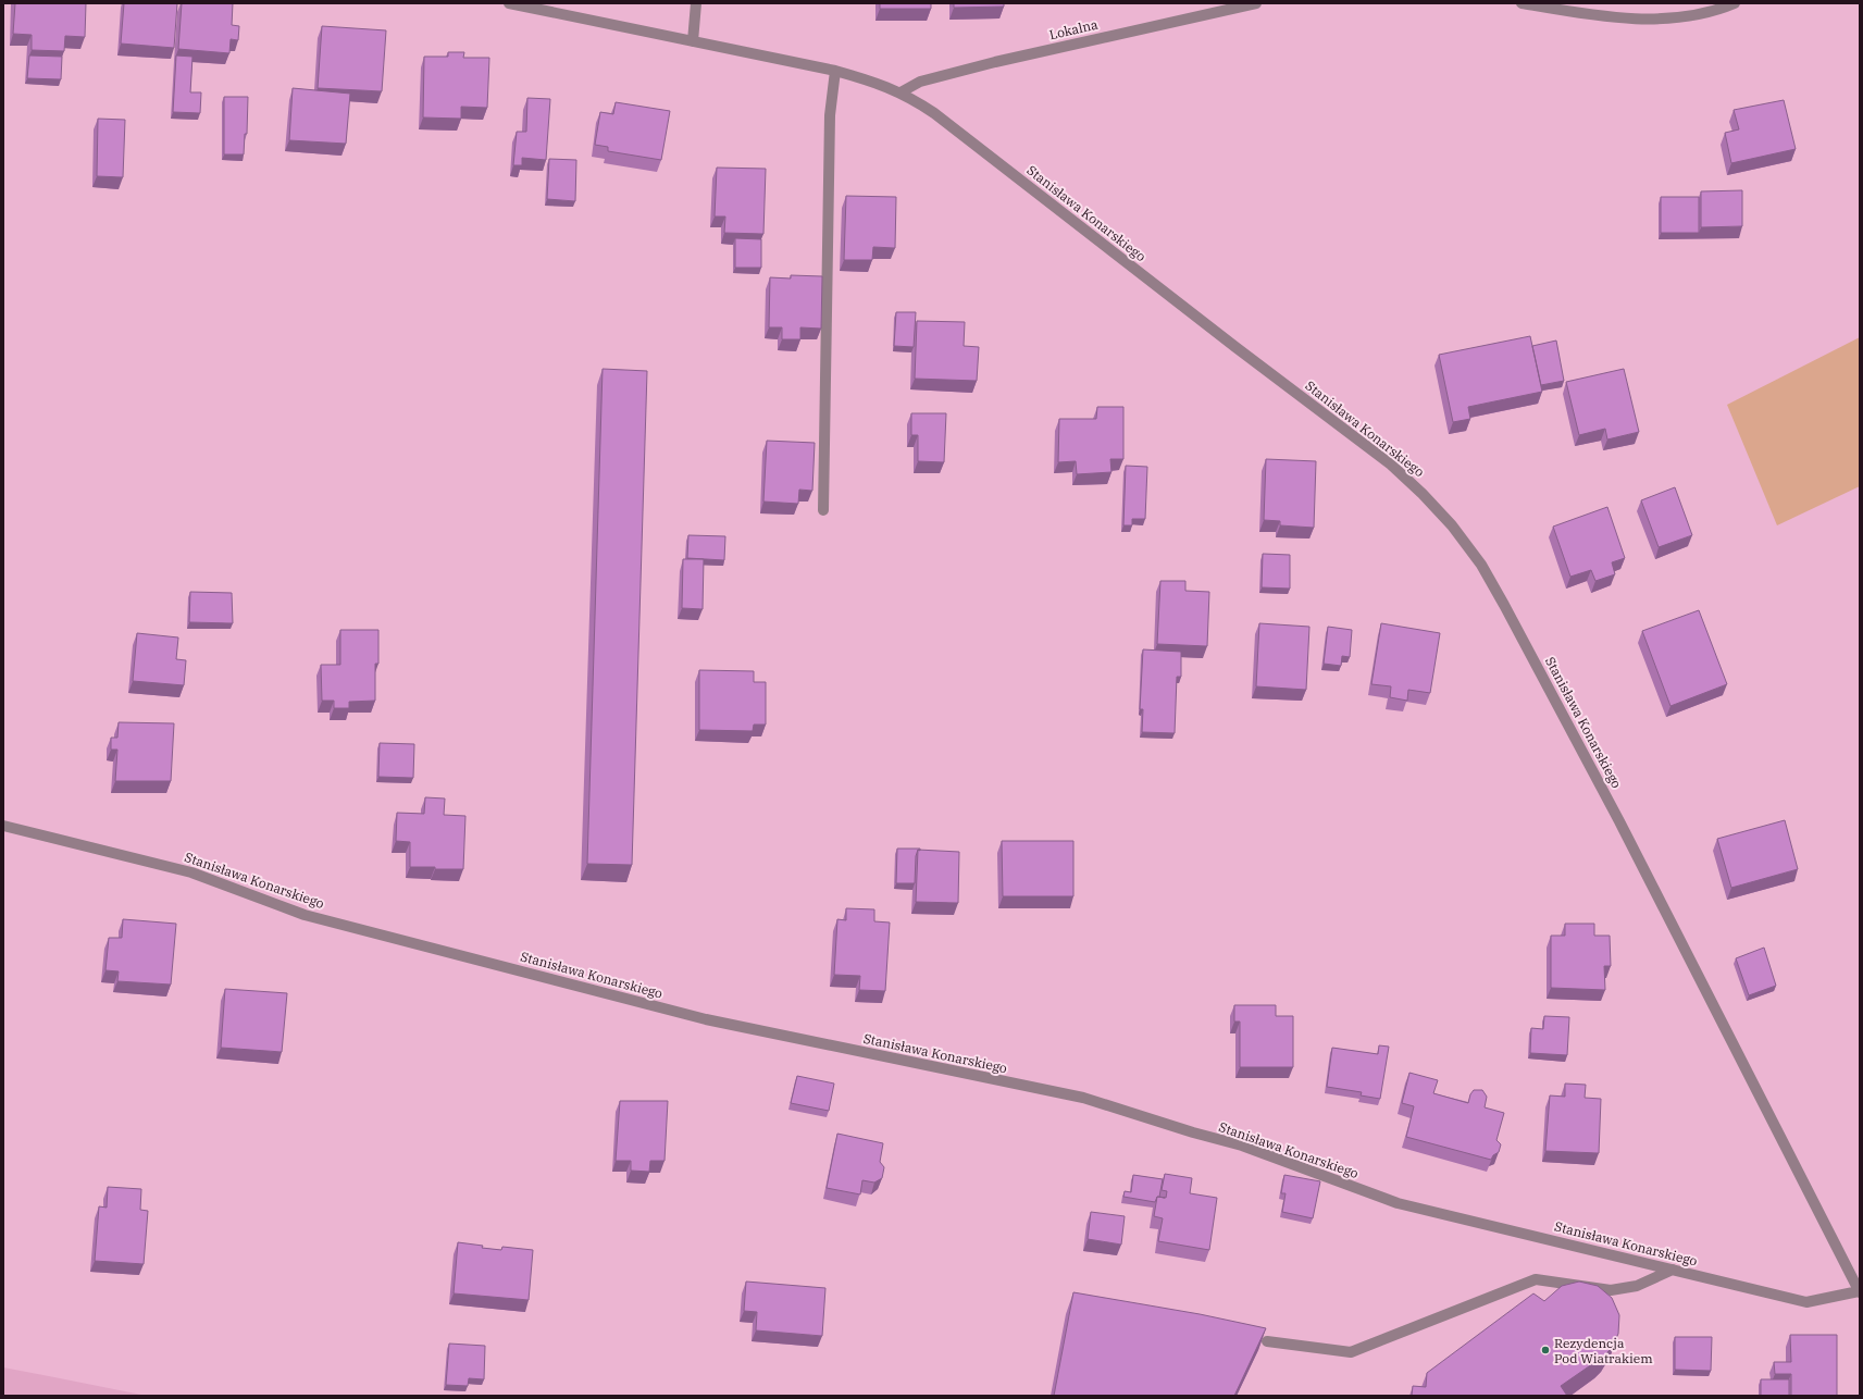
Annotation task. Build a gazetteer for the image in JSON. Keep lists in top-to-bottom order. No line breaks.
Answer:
{"streets":{"street":["Lokalna","Stanisława Konarskiego"]},"crossings":[["Lokalna","Stanisława Konarskiego"]],"places":["Rezydencja Pod Wiatrakiem"]}
